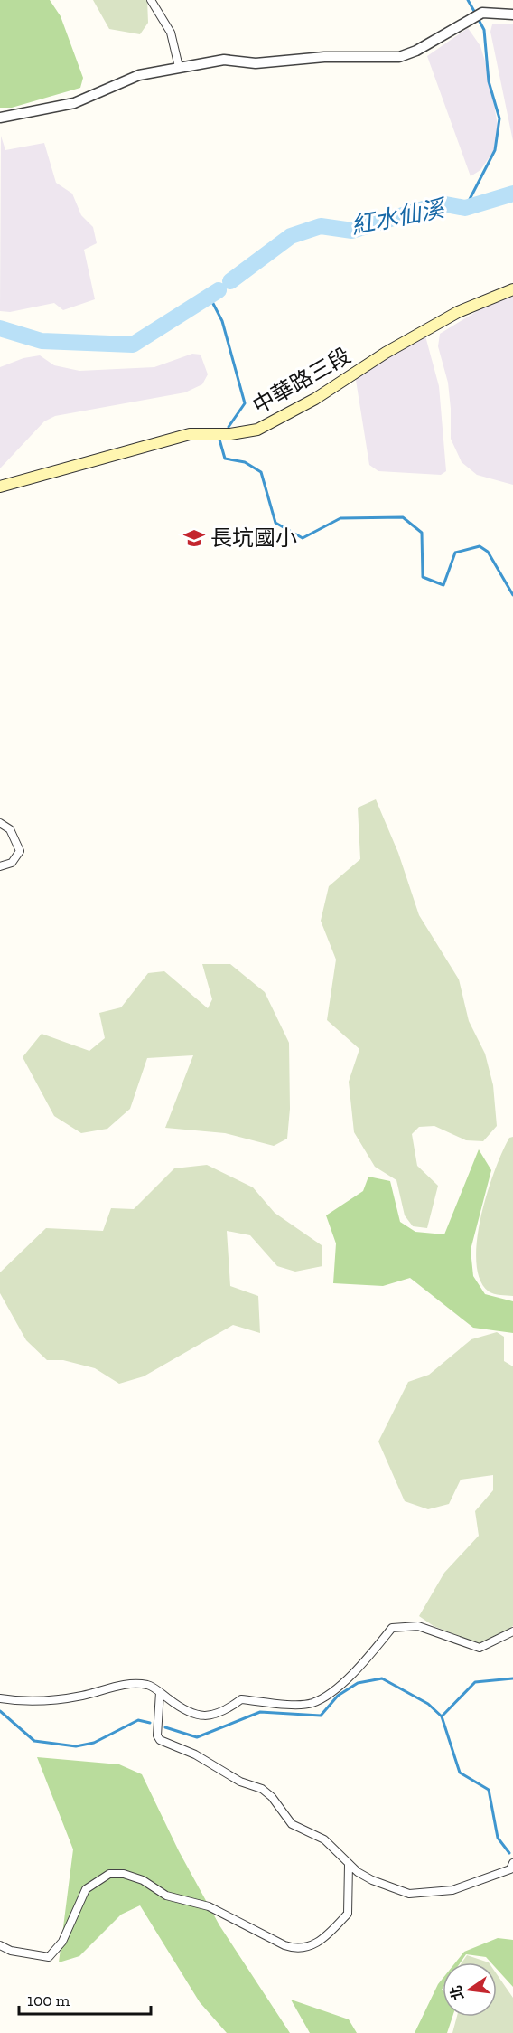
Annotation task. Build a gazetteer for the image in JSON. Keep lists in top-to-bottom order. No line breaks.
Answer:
{"streets":{"main road":["中華路三段"]},"water":["紅水仙溪"],"places":{"school or university":["長坑國小"]},"scale_bar":"100 m","north":"left"}
